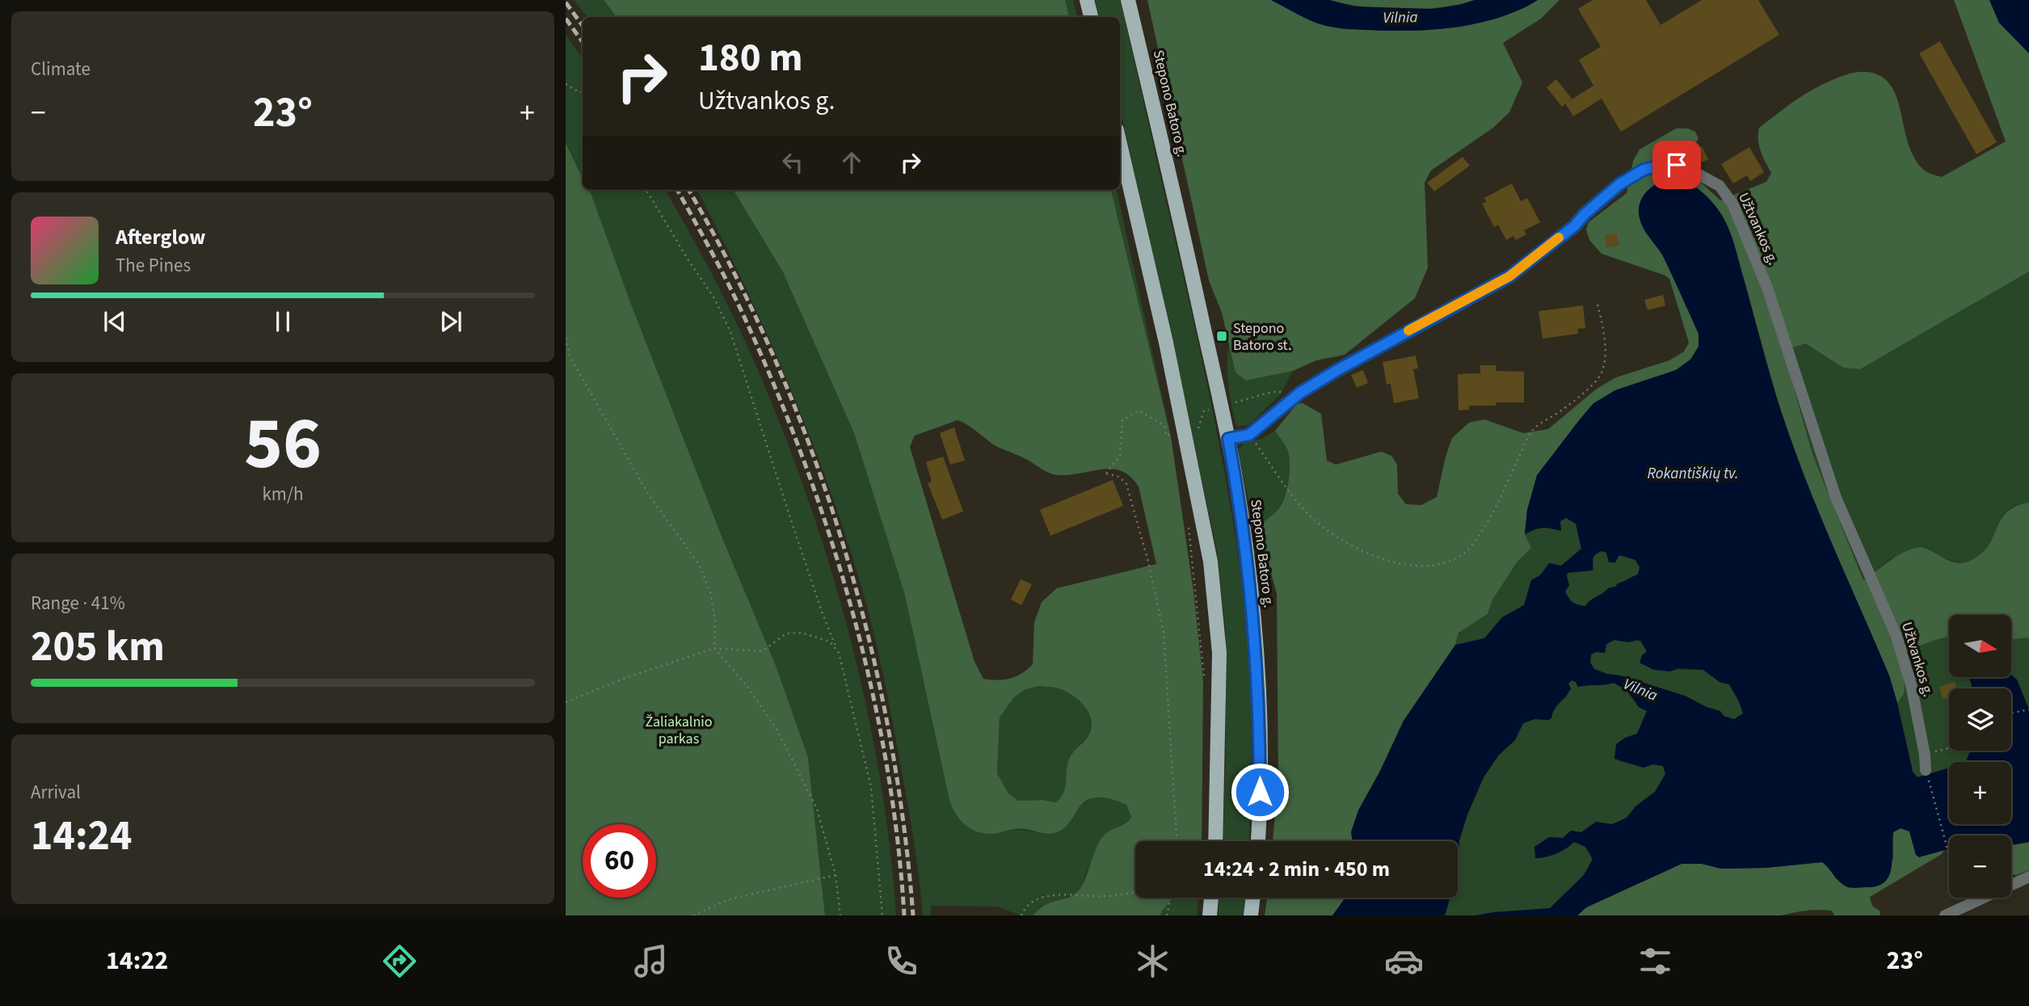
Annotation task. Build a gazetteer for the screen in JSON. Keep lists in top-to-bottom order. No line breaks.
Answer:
{"streets":{"main road":["Stepono Batoro g."],"street":["Užtvankos g."]},"crossings":[["Stepono Batoro g.","Užtvankos g."]],"water":["Vilnia","Rokantiškių tv."],"parks":["Žaliakalnio parkas"],"places":{"transit":["Stepono Batoro st."]},"north":"right","page":{"tile":["Climate",["56","km/h"],["Range · 41%","205 km"],["Arrival","14:24"]],"turn":["180 m","Užtvankos g."],"heat":["−","23°","+"],"song":["Afterglow","The Pines"],"map_buttons":["+","−"],"limit":"60","trip":"14:24 · 2 min · 450 m","tabs":["14:22","23°"]}}
